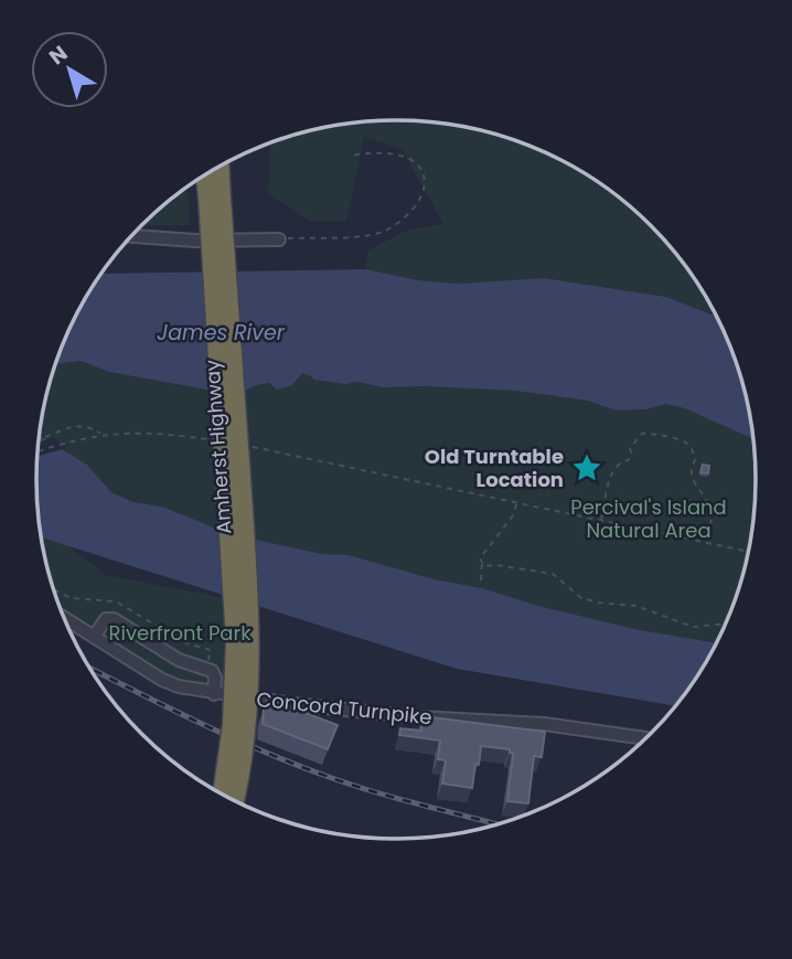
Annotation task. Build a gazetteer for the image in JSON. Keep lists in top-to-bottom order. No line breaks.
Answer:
{"streets":{"highway":["Amherst Highway"],"street":["Concord Turnpike"]},"water":["James River"],"parks":["Percival's Island Natural Area","Riverfront Park"],"places":{"place":["Old Turntable Location"]},"north":"top left"}
